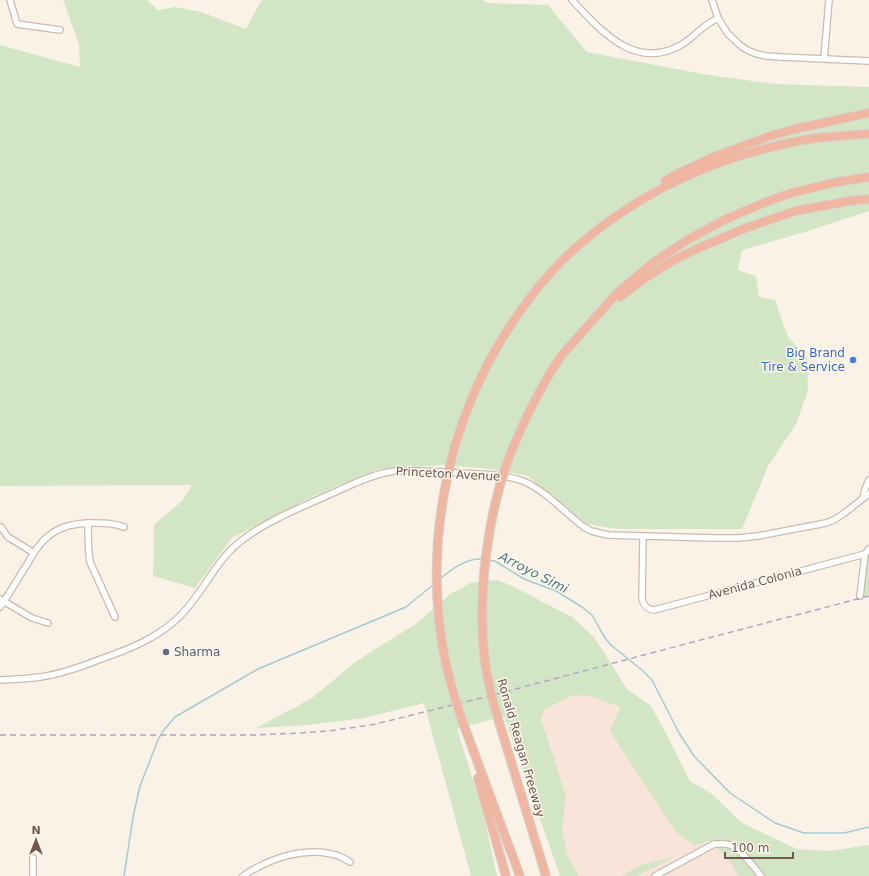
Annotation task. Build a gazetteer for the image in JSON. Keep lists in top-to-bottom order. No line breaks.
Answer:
{"streets":{"highway":["Ronald Reagan Freeway"],"street":["Princeton Avenue","Avenida Colonia"]},"crossings":[["Princeton Avenue","Avenida Colonia"]],"water":["Arroyo Simi"],"places":["Big Brand Tire & Service","Sharma"],"scale_bar":"100 m","north":"top"}
